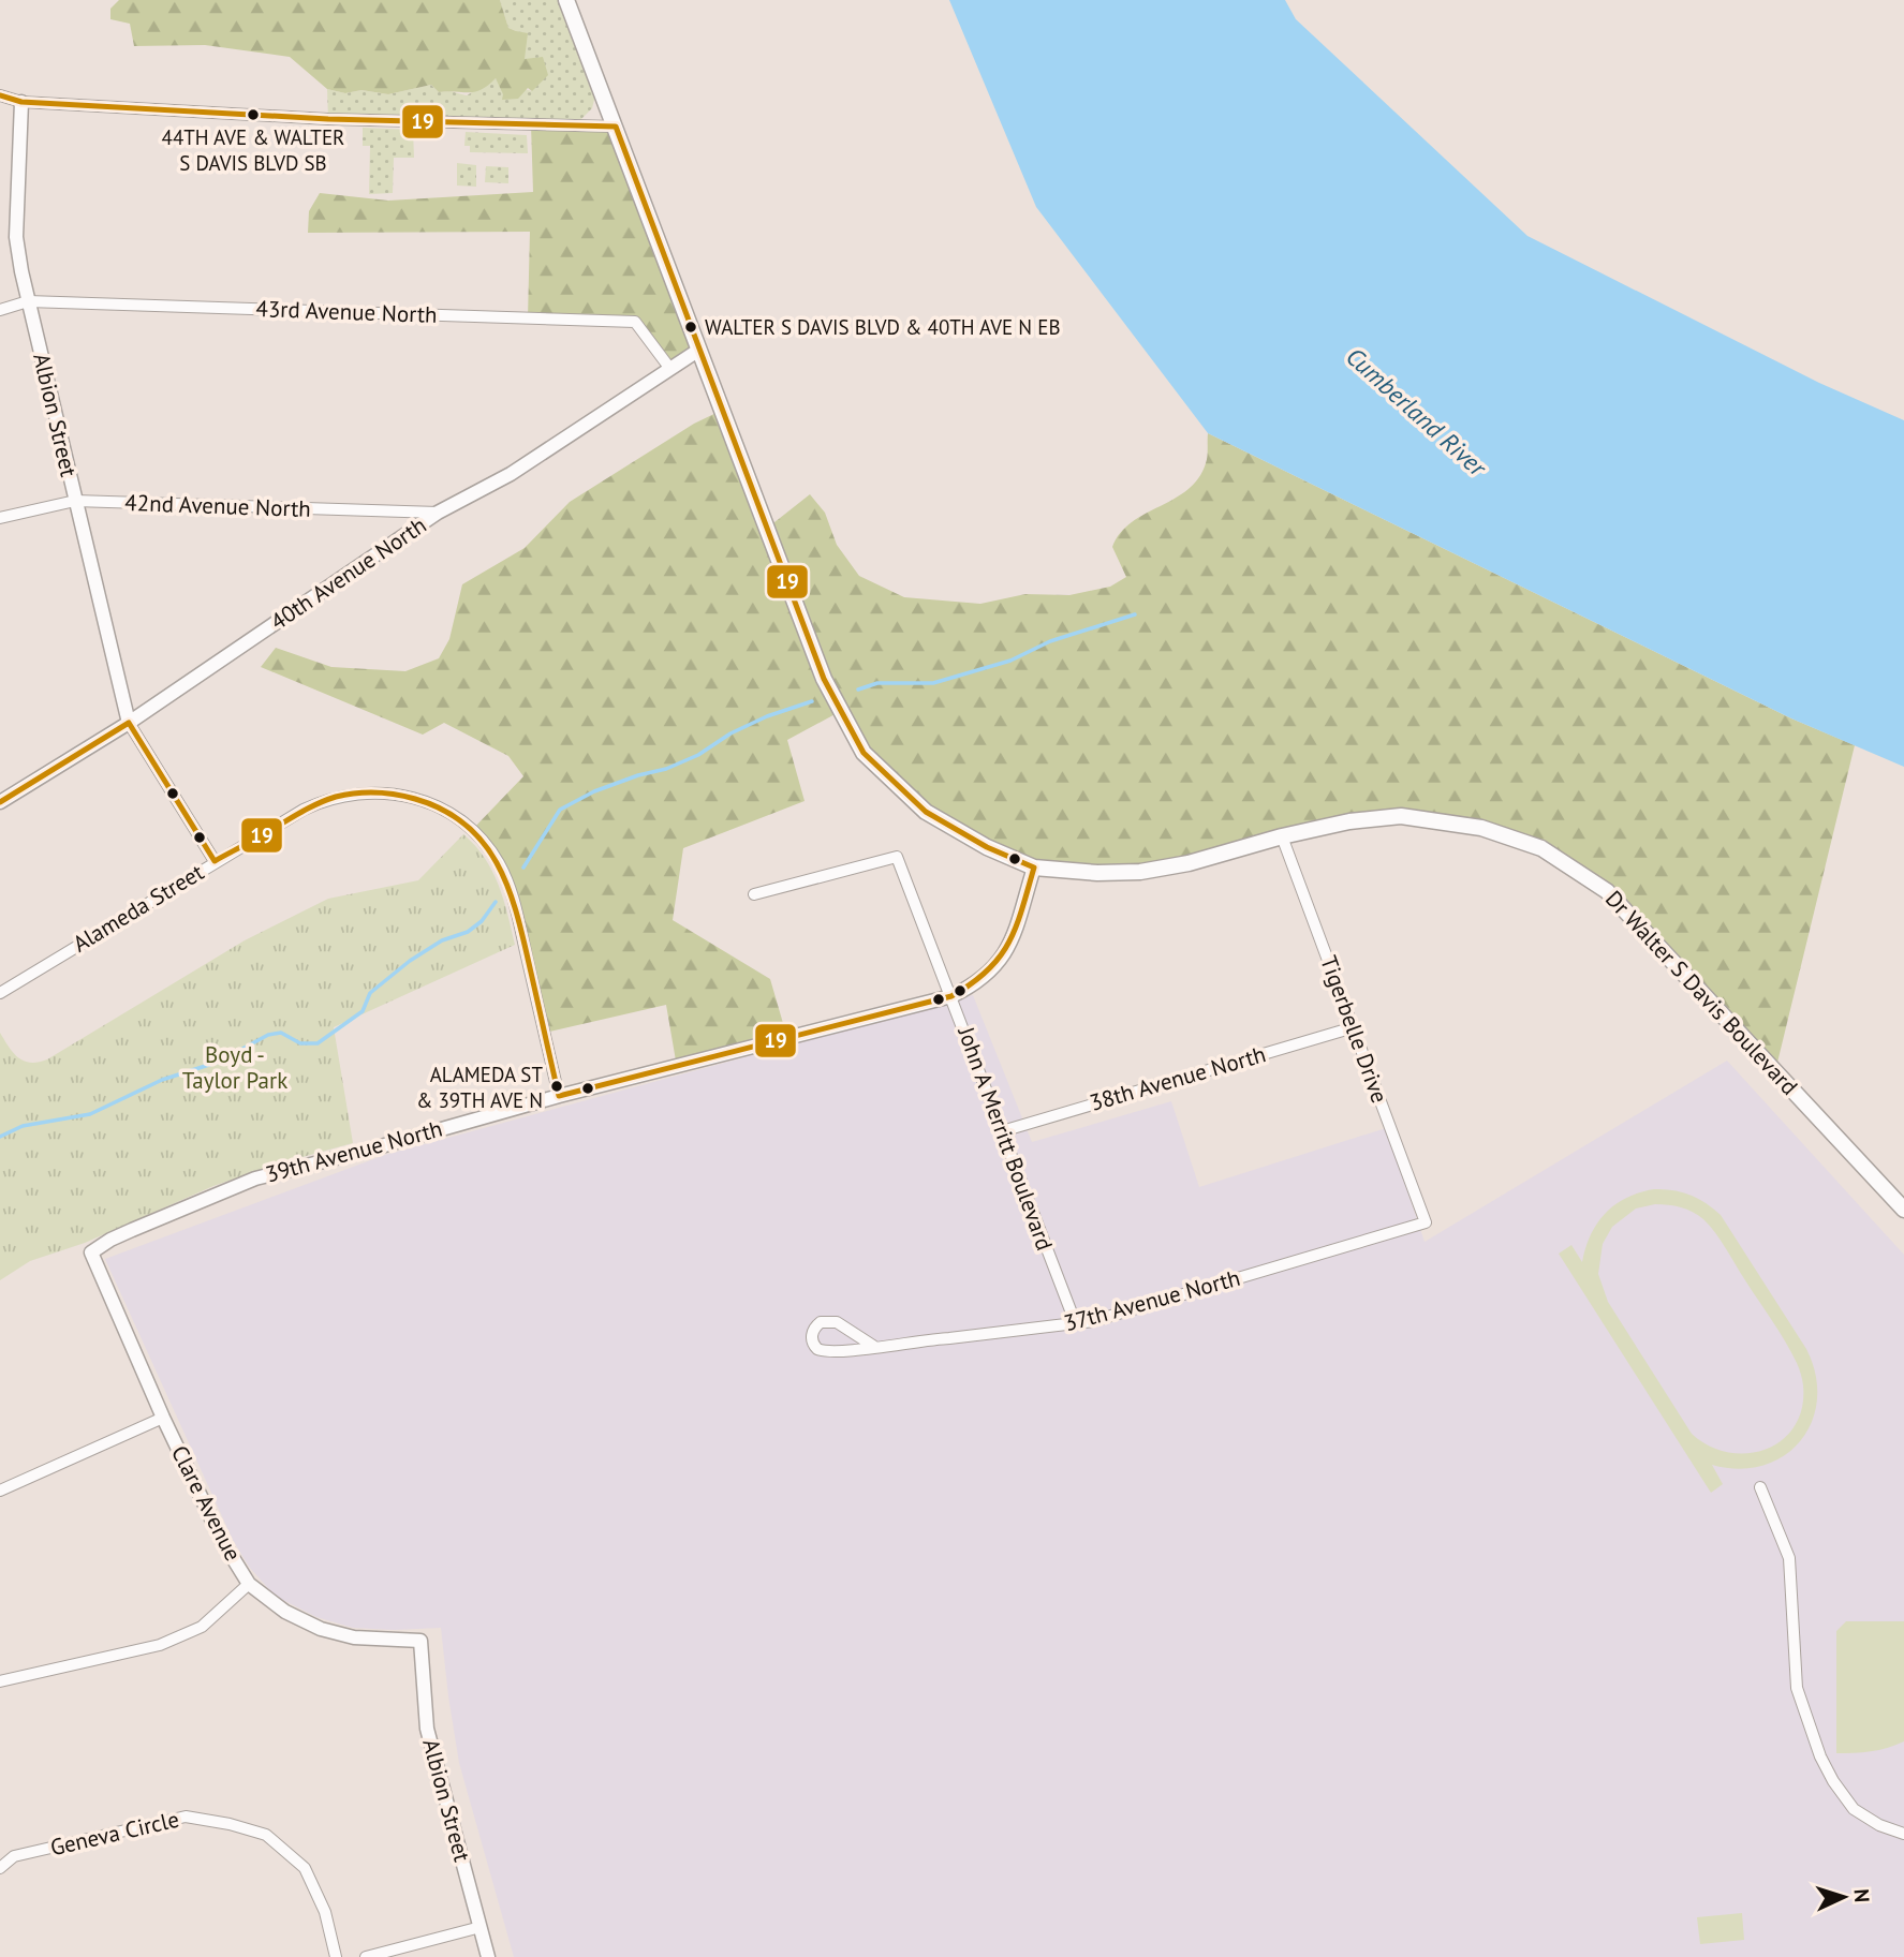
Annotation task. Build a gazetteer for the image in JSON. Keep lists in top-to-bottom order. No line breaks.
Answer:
{"streets":{"main road":["Dr Walter S Davis Boulevard"],"street":["43rd Avenue North","Albion Street","42nd Avenue North","40th Avenue North","Alameda Street","Tigerbelle Drive","38th Avenue North","John A Merritt Boulevard","39th Avenue North","37th Avenue North","Clare Avenue","Geneva Circle"]},"crossings":[["43rd Avenue North","Albion Street"],["43rd Avenue North","40th Avenue North"],["Albion Street","42nd Avenue North"],["Albion Street","40th Avenue North"],["Albion Street","Clare Avenue"],["42nd Avenue North","40th Avenue North"],["40th Avenue North","Dr Walter S Davis Boulevard"],["Alameda Street","39th Avenue North"],["Dr Walter S Davis Boulevard","Tigerbelle Drive"],["Dr Walter S Davis Boulevard","39th Avenue North"],["Tigerbelle Drive","38th Avenue North"],["Tigerbelle Drive","37th Avenue North"],["38th Avenue North","John A Merritt Boulevard"],["John A Merritt Boulevard","39th Avenue North"],["John A Merritt Boulevard","37th Avenue North"],["39th Avenue North","Clare Avenue"]],"water":["Cumberland River"],"parks":["Boyd - Taylor Park"],"places":["44TH AVE & WALTER S DAVIS BLVD SB","WALTER S DAVIS BLVD & 40TH AVE N EB","ALAMEDA ST & 39TH AVE N"],"lines":["transit line 19"],"north":"right"}
